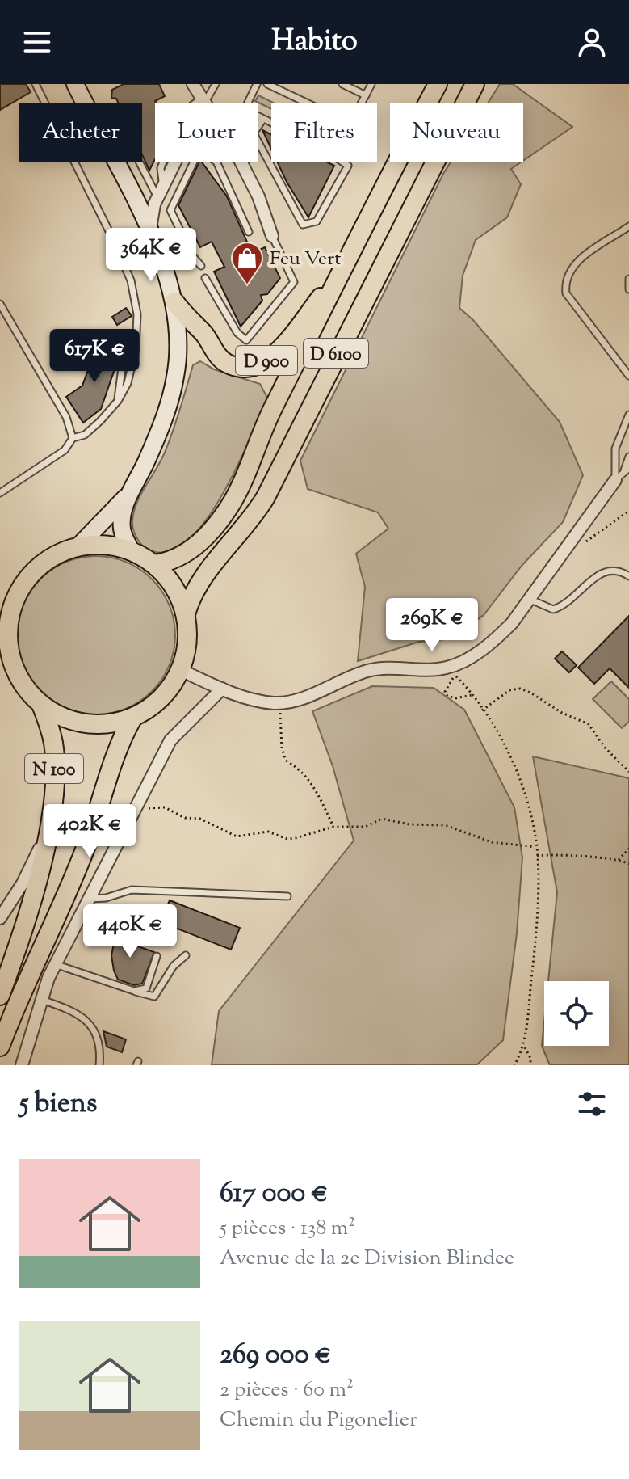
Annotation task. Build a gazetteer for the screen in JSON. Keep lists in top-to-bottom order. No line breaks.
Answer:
{"streets":{"main road":["D 6100","D 900","N 100"]},"crossings":[["D 6100","D 900"],["D 6100","N 100"],["D 900","N 100"]],"places":{"shop":["Feu Vert"]},"page":{"header":"Habito","chip":["Acheter","Louer","Filtres","Nouveau"],"price":["364K €","617K €","269K €","402K €","440K €"],"heading":"5 biens","list":[{"name":"617 000 €","note":"5 pièces · 138 m² · Avenue de la 2e Division Blindee"},{"name":"269 000 €","note":"2 pièces · 60 m² · Chemin du Pigonelier"}]}}
